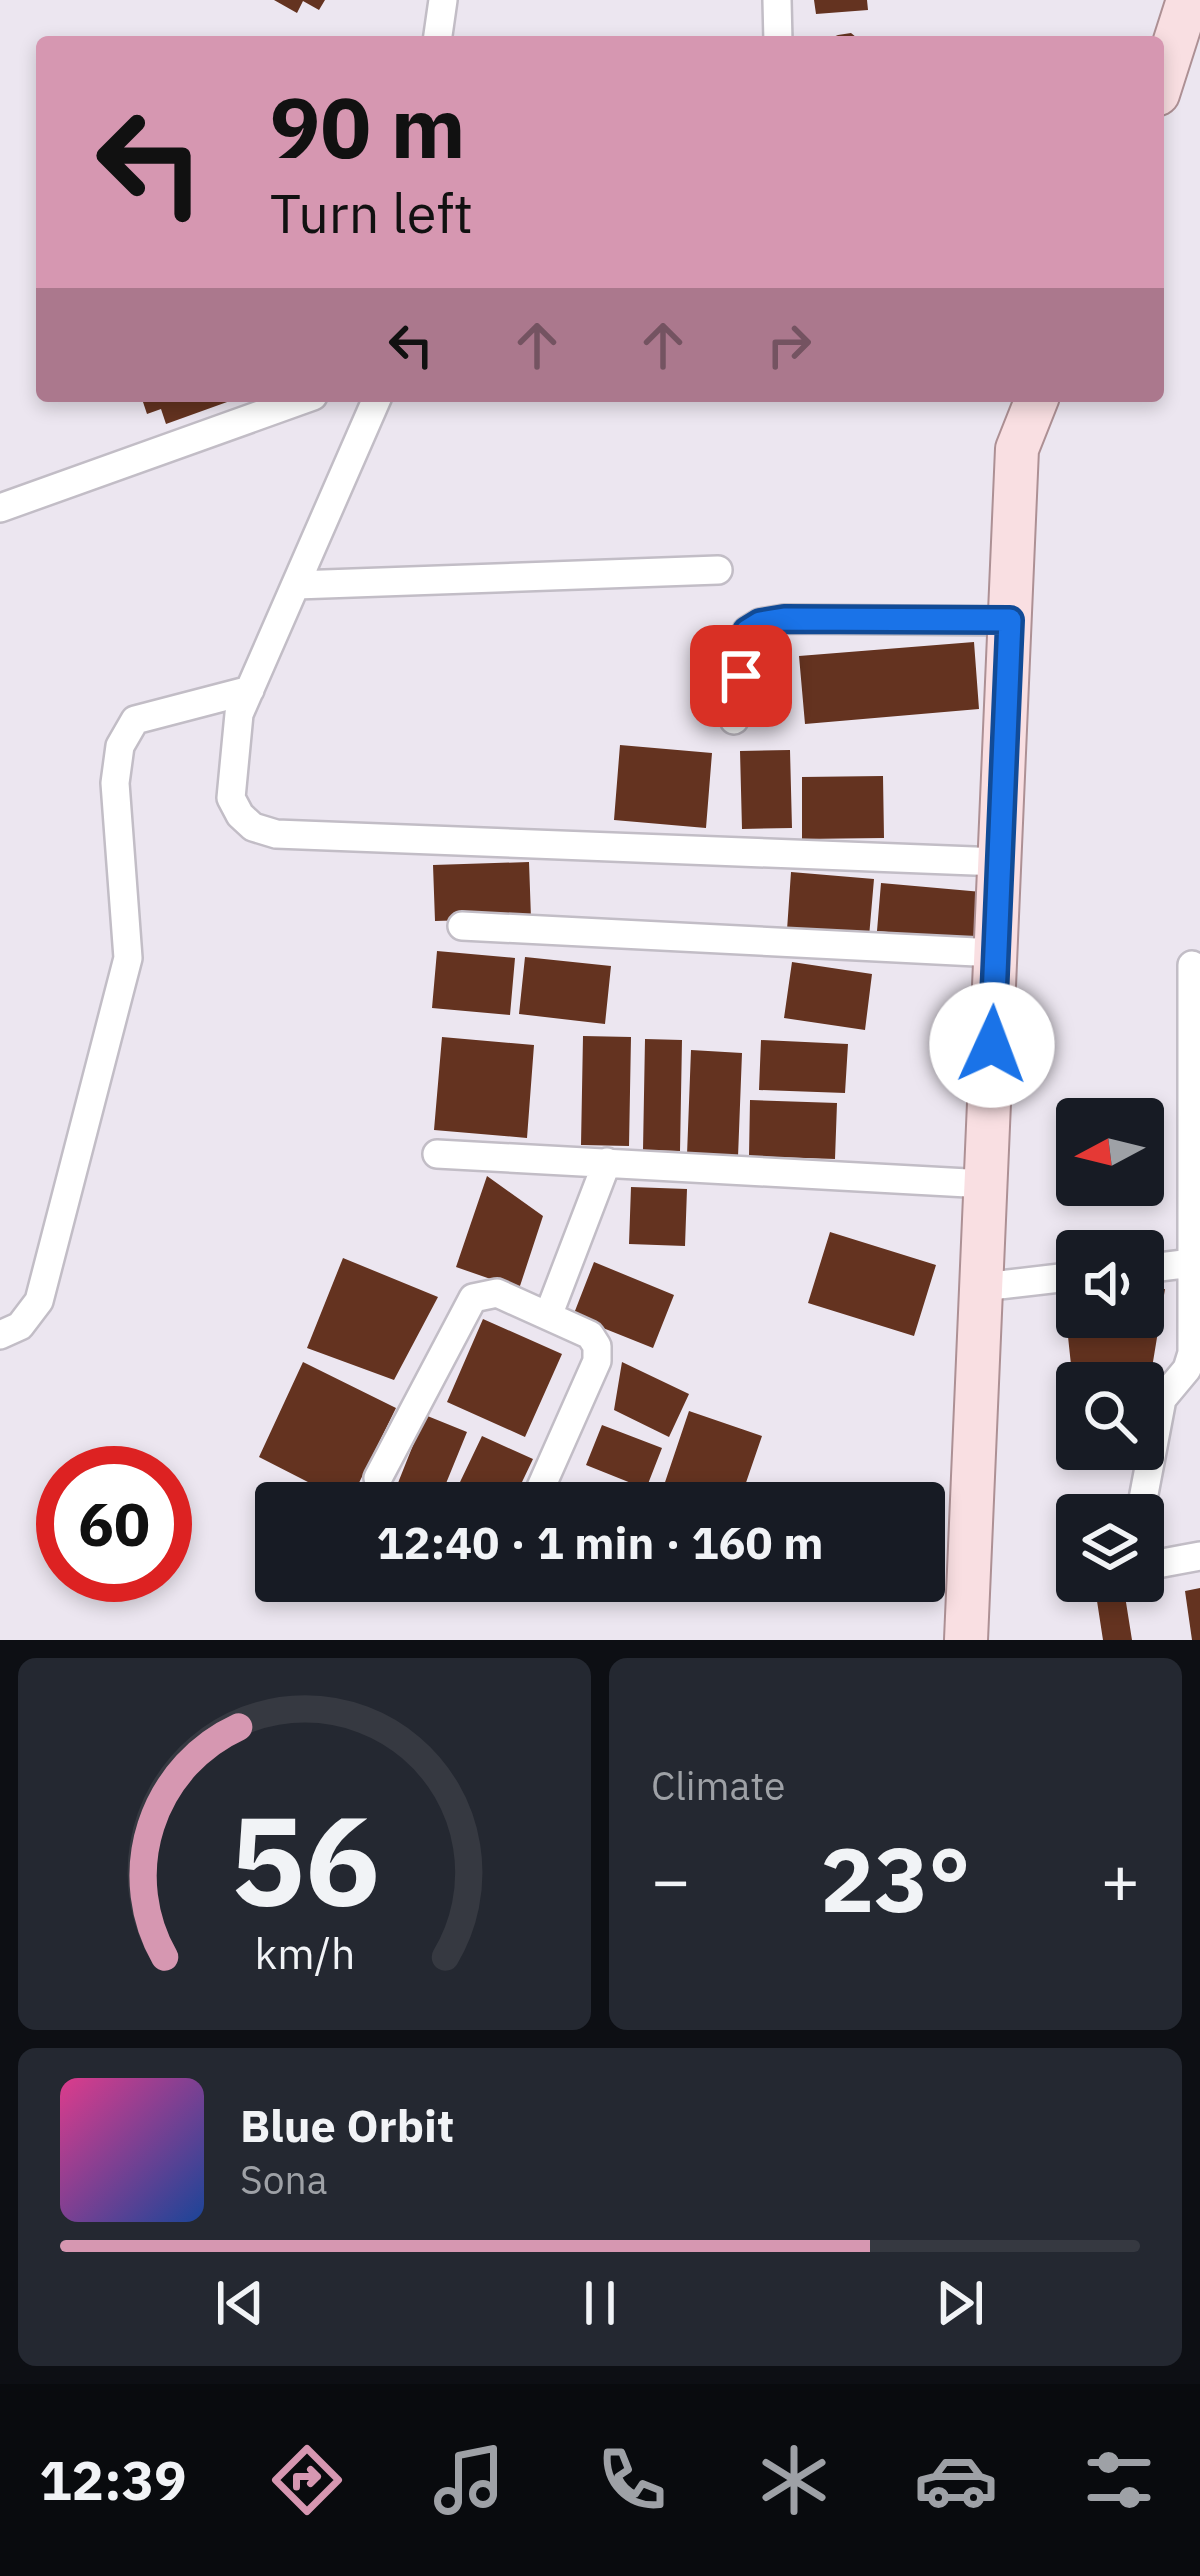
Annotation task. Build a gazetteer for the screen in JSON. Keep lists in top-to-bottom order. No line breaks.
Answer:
{"north":"left","page":{"turn":["90 m","Turn left"],"limit":"60","trip":"12:40 · 1 min · 160 m","tile":"Climate","heat":["−","23°","+"],"song":["Blue Orbit","Sona"],"tabs":"12:39","gauge":["56","km/h"]}}
